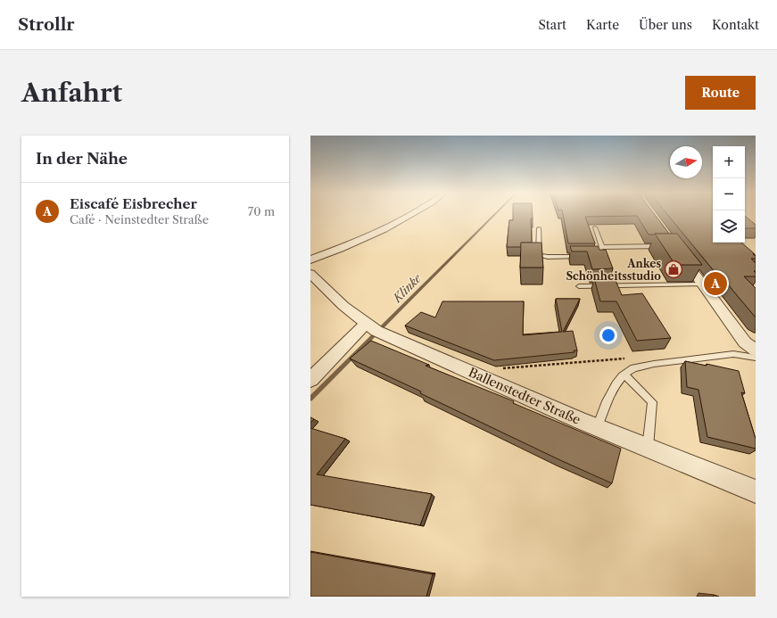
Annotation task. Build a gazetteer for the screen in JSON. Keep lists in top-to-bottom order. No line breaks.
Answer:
{"streets":{"street":["Ballenstedter Straße"]},"water":["Klinke"],"places":{"shop":["Ankes Schönheitsstudio"]},"north":"right","page":{"header":"Strollr","nav":["Start","Karte","Über uns","Kontakt"],"buttons":"Route","title":"Anfahrt","heading":"In der Nähe","map_buttons":["+","−"],"list":[{"mark":"A","name":"Eiscafé Eisbrecher","note":"Café · Neinstedter Straße","value":"70 m"}],"pins":"A"}}
